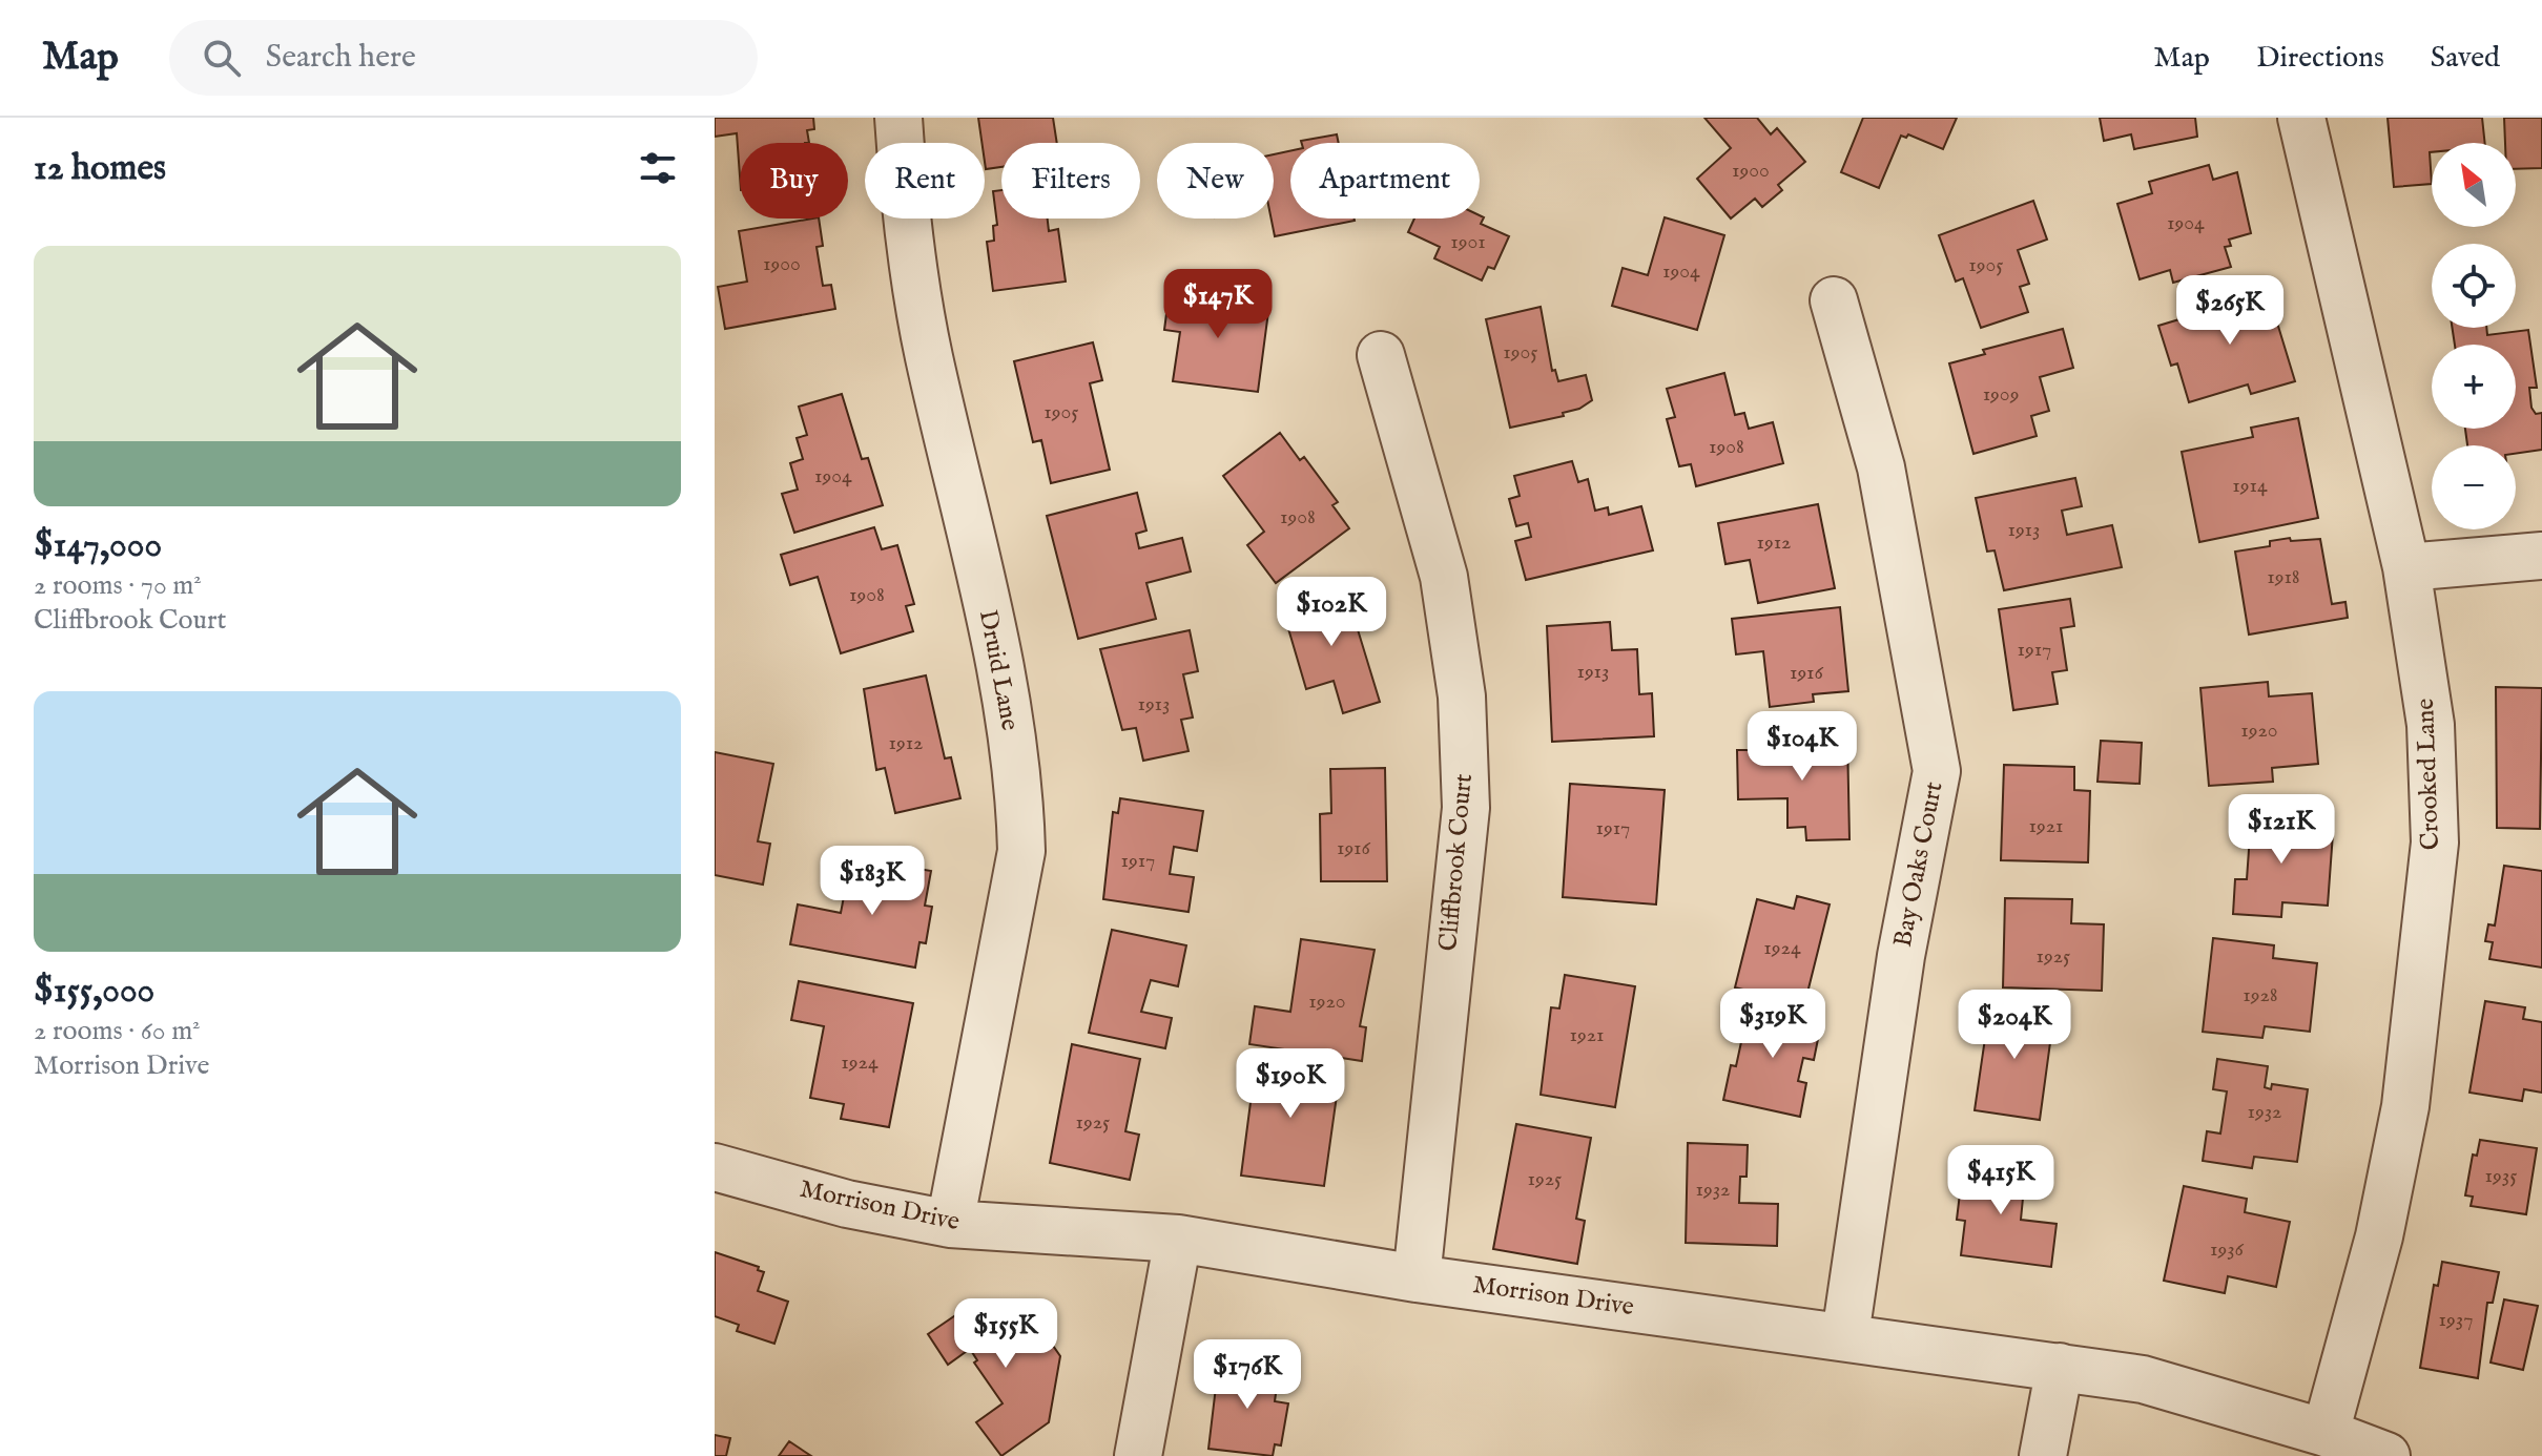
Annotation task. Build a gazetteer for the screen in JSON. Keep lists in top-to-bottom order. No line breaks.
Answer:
{"streets":{"street":["Druid Lane","Crooked Lane","Cliffbrook Court","Bay Oaks Court","Morrison Drive"]},"crossings":[["Druid Lane","Morrison Drive"],["Crooked Lane","Morrison Drive"],["Cliffbrook Court","Morrison Drive"],["Bay Oaks Court","Morrison Drive"]],"house_numbers":["1900","1904","1901","1900","1905","1904","1905","1909","1905","1908","1904","1914","1908","1913","1912","1918","1908","1917","1913","1916","1913","1920","1912","1921","1917","1916","1917","1924","1925","1928","1920","1921","1924","1932","1925","1935","1925","1932","1936","1937"],"north":"top left","page":{"header":"Map","search":"Search here","nav":["Map","Directions","Saved"],"heading":"12 homes","map_buttons":["+","−"],"chip":["Buy","Rent","Filters","New","Apartment"],"list":[{"name":"$147,000","note":"2 rooms · 70 m² · Cliffbrook Court"},{"name":"$155,000","note":"2 rooms · 60 m² · Morrison Drive"}],"price":["$147K","$265K","$102K","$104K","$121K","$183K","$319K","$204K","$190K","$415K","$155K","$176K"]}}
